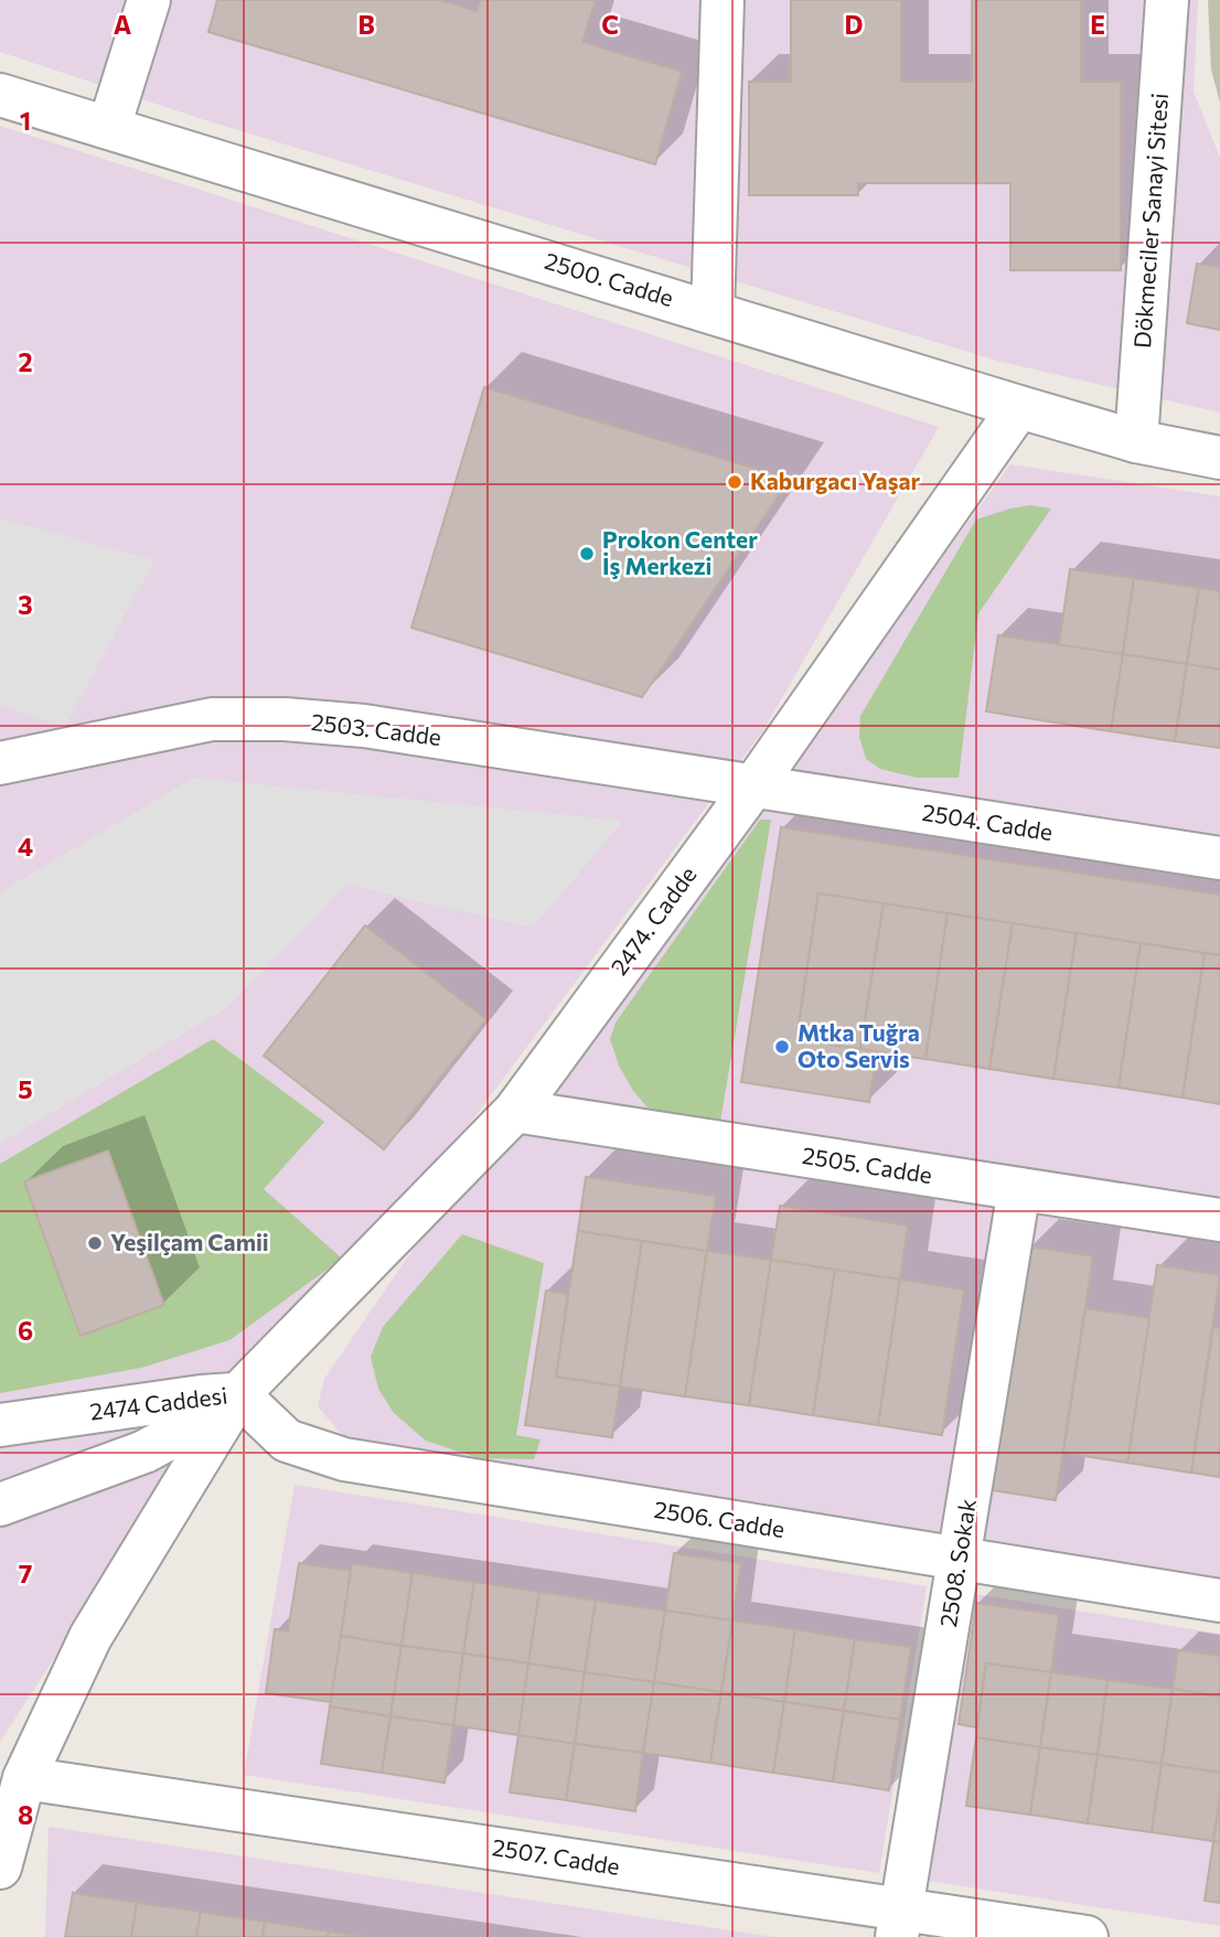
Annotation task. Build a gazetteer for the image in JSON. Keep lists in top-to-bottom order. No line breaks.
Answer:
{"streets":{"street":["Dökmeciler Sanayi Sitesi","2500. Cadde","2503. Cadde","2504. Cadde","2474. Cadde","2505. Cadde","2474 Caddesi","2506. Cadde","2508. Sokak","2507. Cadde"]},"crossings":[["Dökmeciler Sanayi Sitesi","2500. Cadde"],["2500. Cadde","2474. Cadde"],["2503. Cadde","2504. Cadde"],["2503. Cadde","2474. Cadde"],["2504. Cadde","2474. Cadde"],["2474. Cadde","2505. Cadde"],["2474. Cadde","2474 Caddesi"],["2474. Cadde","2506. Cadde"],["2505. Cadde","2508. Sokak"],["2474 Caddesi","2506. Cadde"],["2506. Cadde","2508. Sokak"],["2508. Sokak","2507. Cadde"]],"places":["Kaburgacı Yaşar","Prokon Center İş Merkezi","Mtka Tuğra Oto Servis","Yeşilçam Camii"],"grid":{"columns":["A","B","C","D","E"],"rows":["1","2","3","4","5","6","7","8"]}}
